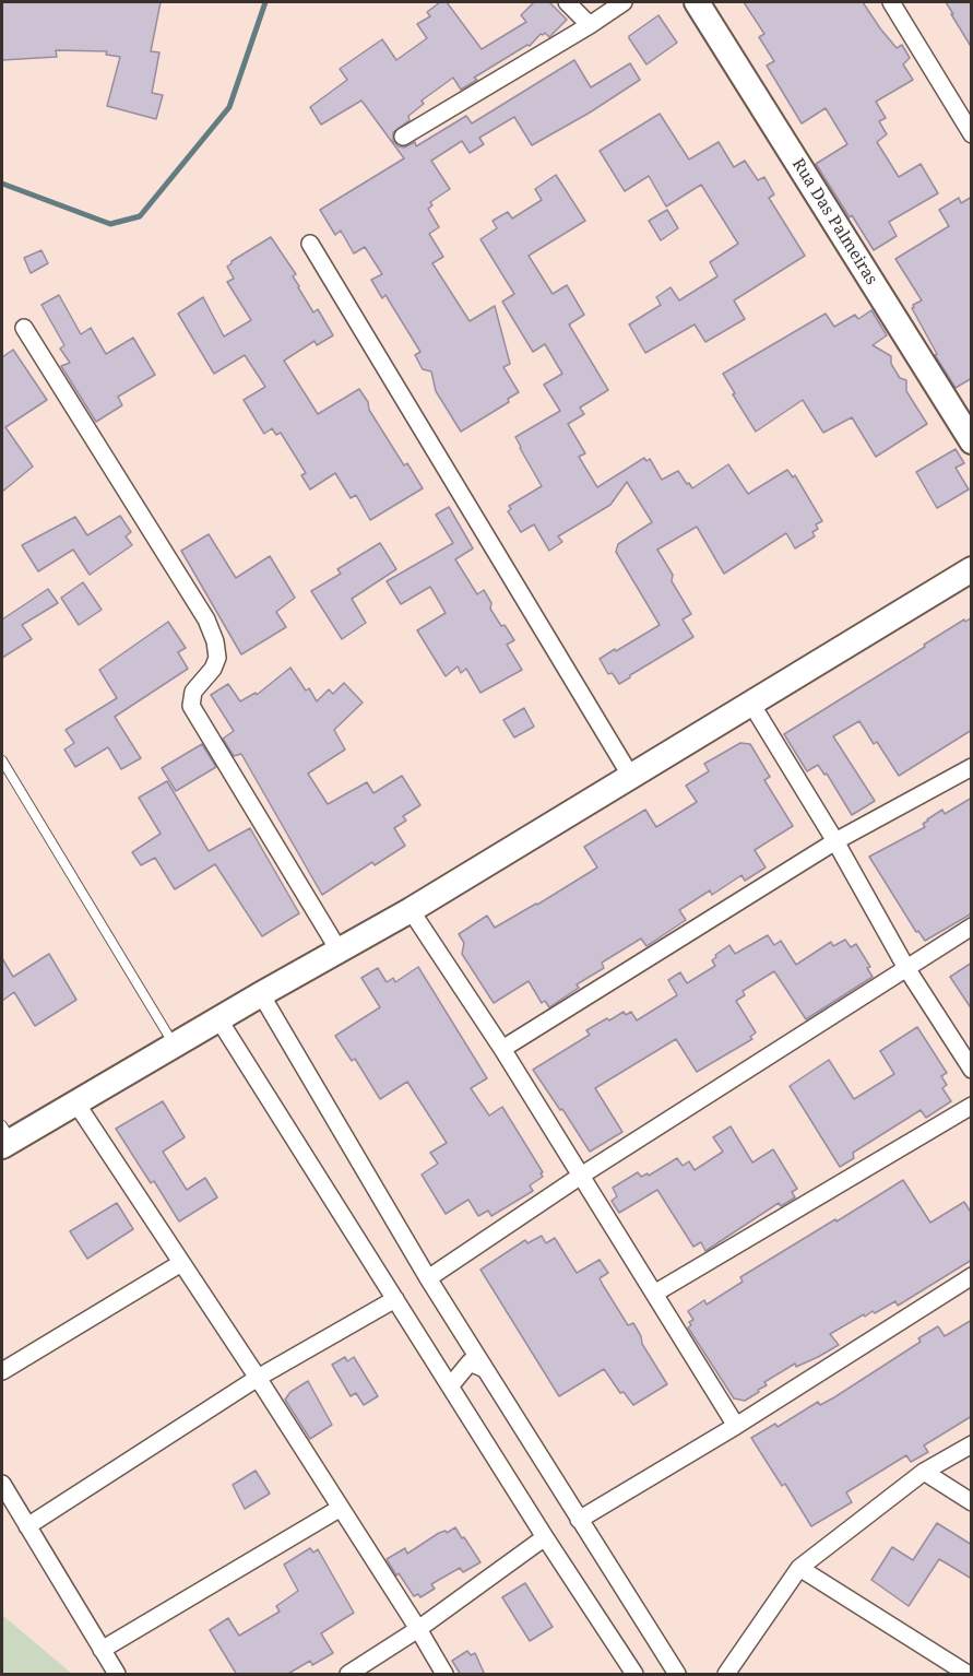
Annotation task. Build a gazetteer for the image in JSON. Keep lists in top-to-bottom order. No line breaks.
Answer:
{"streets":{"street":["Rua Das Palmeiras"]}}
